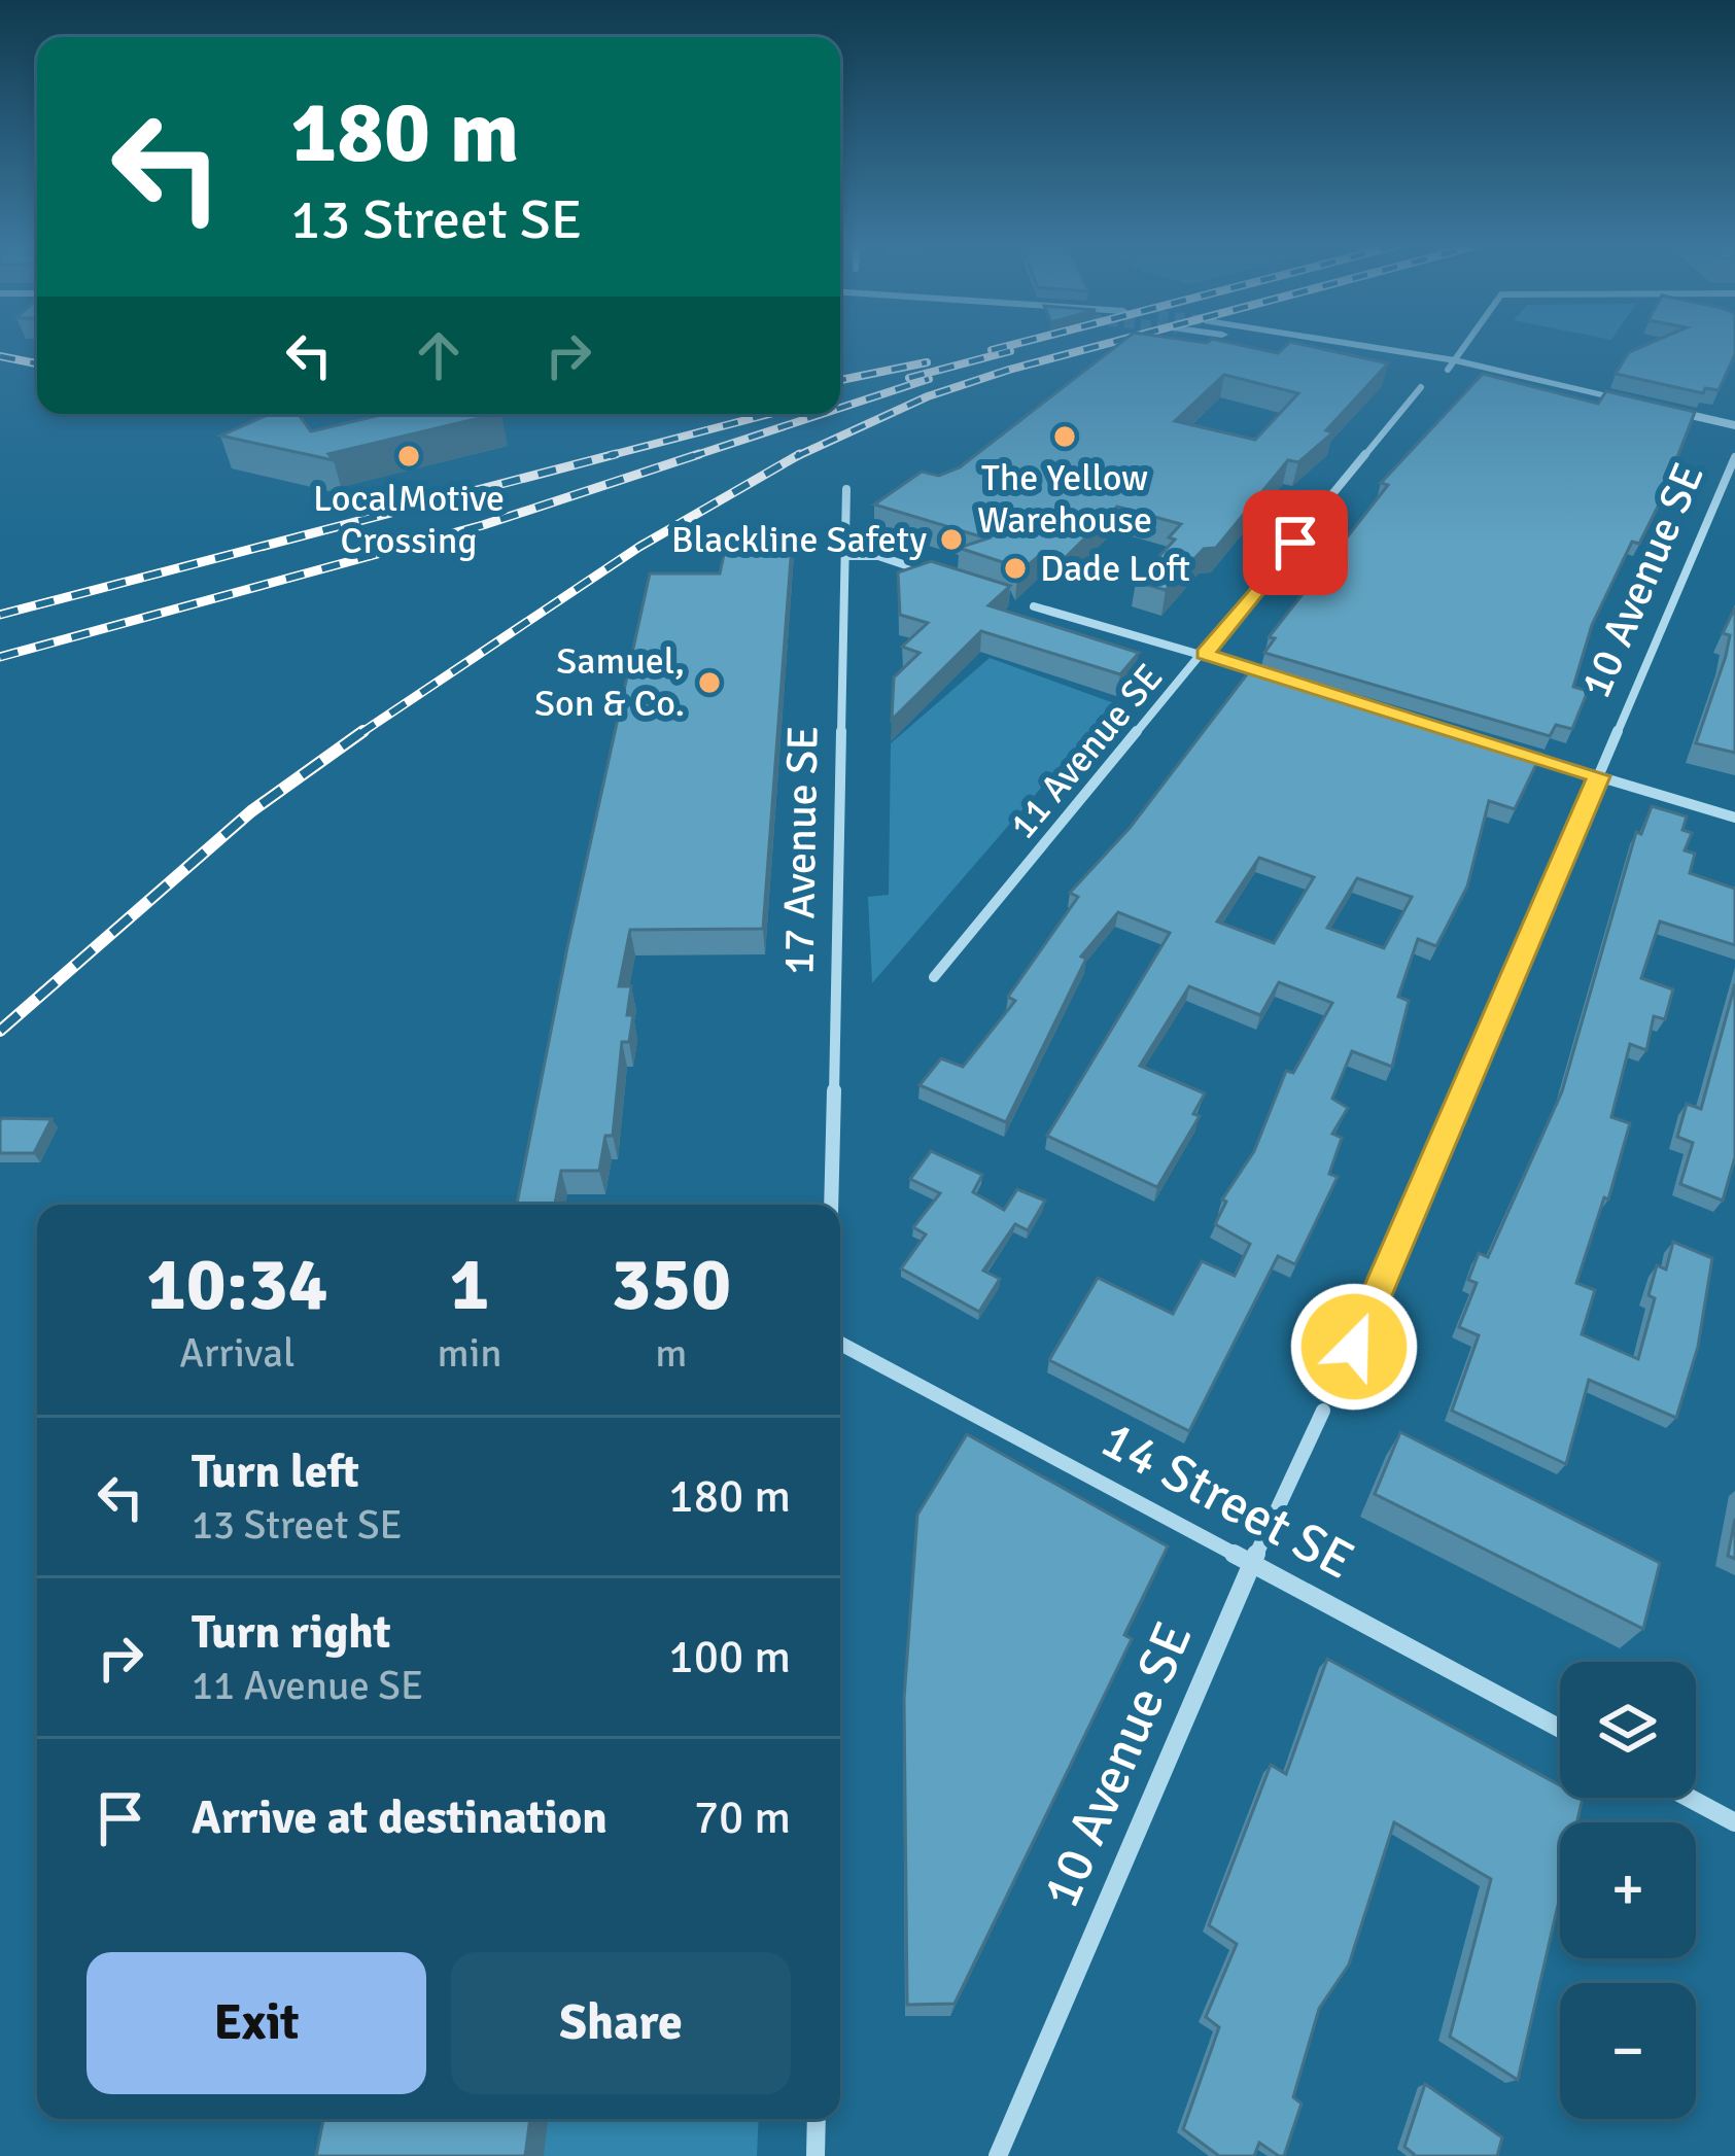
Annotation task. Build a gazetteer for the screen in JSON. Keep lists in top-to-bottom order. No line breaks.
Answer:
{"streets":{"street":["10 Avenue SE","11 Avenue SE","17 Avenue SE","14 Street SE"]},"crossings":[["10 Avenue SE","14 Street SE"]],"places":["The Yellow Warehouse","LocalMotive Crossing","Blackline Safety","Dade Loft","Samuel, Son & Co."],"page":{"turn":["180 m","13 Street SE"],"eta":["10:34","Arrival","1","min","350","m"],"list":[{"name":"Turn left","note":"13 Street SE","value":"180 m"},{"name":"Turn right","note":"11 Avenue SE","value":"100 m"},{"name":"Arrive at destination","value":"70 m"}],"map_buttons":["+","−"],"buttons":["Exit","Share"]}}
